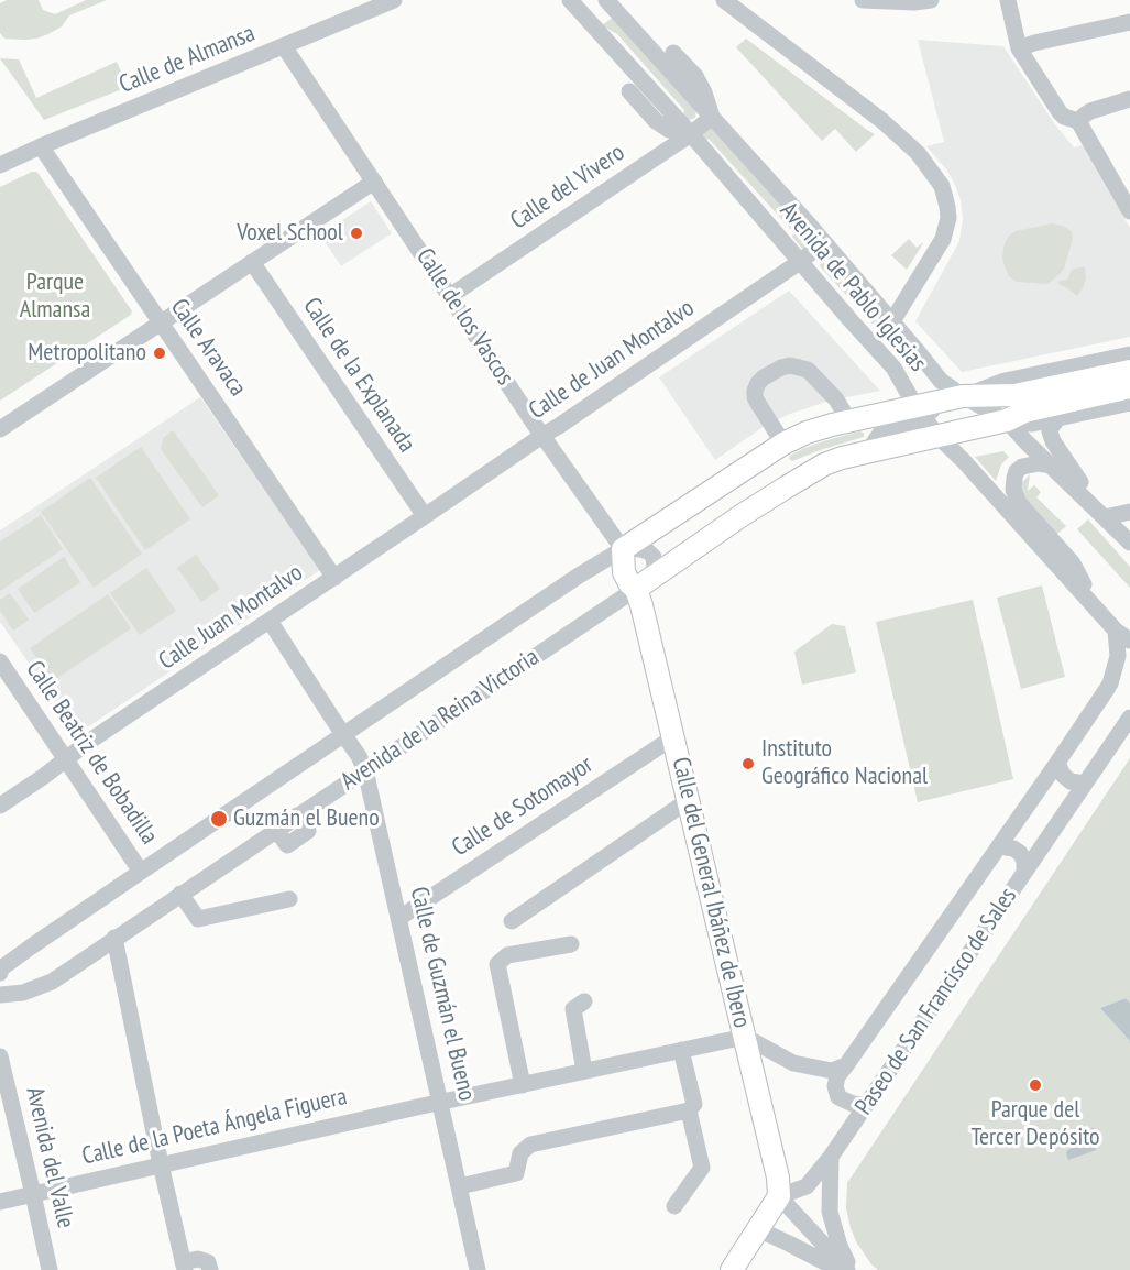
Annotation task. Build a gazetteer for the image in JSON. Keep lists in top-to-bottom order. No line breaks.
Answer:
{"streets":{"main road":["Calle de los Vascos","Avenida de la Reina Victoria","Calle del General Ibáñez de Ibero"],"street":["Calle de Almansa","Calle del Vivero","Avenida de Pablo Iglesias","Calle Aravaca","Calle de Juan Montalvo","Calle de la Explanada","Calle Juan Montalvo","Calle Beatriz de Bobadilla","Calle de Sotomayor","Calle de Guzmán el Bueno","Paseo de San Francisco de Sales","Calle de la Poeta Ángela Figuera","Avenida del Valle"]},"crossings":[["Calle de Almansa","Calle de los Vascos"],["Calle de Almansa","Calle Aravaca"],["Calle del Vivero","Avenida de Pablo Iglesias"],["Calle del Vivero","Calle de los Vascos"],["Avenida de Pablo Iglesias","Calle de Juan Montalvo"],["Avenida de Pablo Iglesias","Avenida de la Reina Victoria"],["Avenida de Pablo Iglesias","Paseo de San Francisco de Sales"],["Calle de los Vascos","Calle de Juan Montalvo"],["Calle de los Vascos","Avenida de la Reina Victoria"],["Calle de los Vascos","Calle del General Ibáñez de Ibero"],["Calle Aravaca","Calle Juan Montalvo"],["Calle de Juan Montalvo","Calle de la Explanada"],["Calle de Juan Montalvo","Calle Juan Montalvo"],["Calle de la Explanada","Calle Juan Montalvo"],["Calle Juan Montalvo","Calle Beatriz de Bobadilla"],["Calle Juan Montalvo","Calle de Guzmán el Bueno"],["Avenida de la Reina Victoria","Calle Beatriz de Bobadilla"],["Avenida de la Reina Victoria","Calle del General Ibáñez de Ibero"],["Avenida de la Reina Victoria","Calle de Guzmán el Bueno"],["Calle de Sotomayor","Calle del General Ibáñez de Ibero"],["Calle de Sotomayor","Calle de Guzmán el Bueno"],["Calle del General Ibáñez de Ibero","Paseo de San Francisco de Sales"],["Calle del General Ibáñez de Ibero","Calle de la Poeta Ángela Figuera"],["Calle de Guzmán el Bueno","Calle de la Poeta Ángela Figuera"],["Paseo de San Francisco de Sales","Calle de la Poeta Ángela Figuera"],["Calle de la Poeta Ángela Figuera","Avenida del Valle"]],"parks":["Parque Almansa"],"places":["Voxel School","Metropolitano","Instituto Geográfico Nacional","Guzmán el Bueno","Parque del Tercer Depósito"]}
